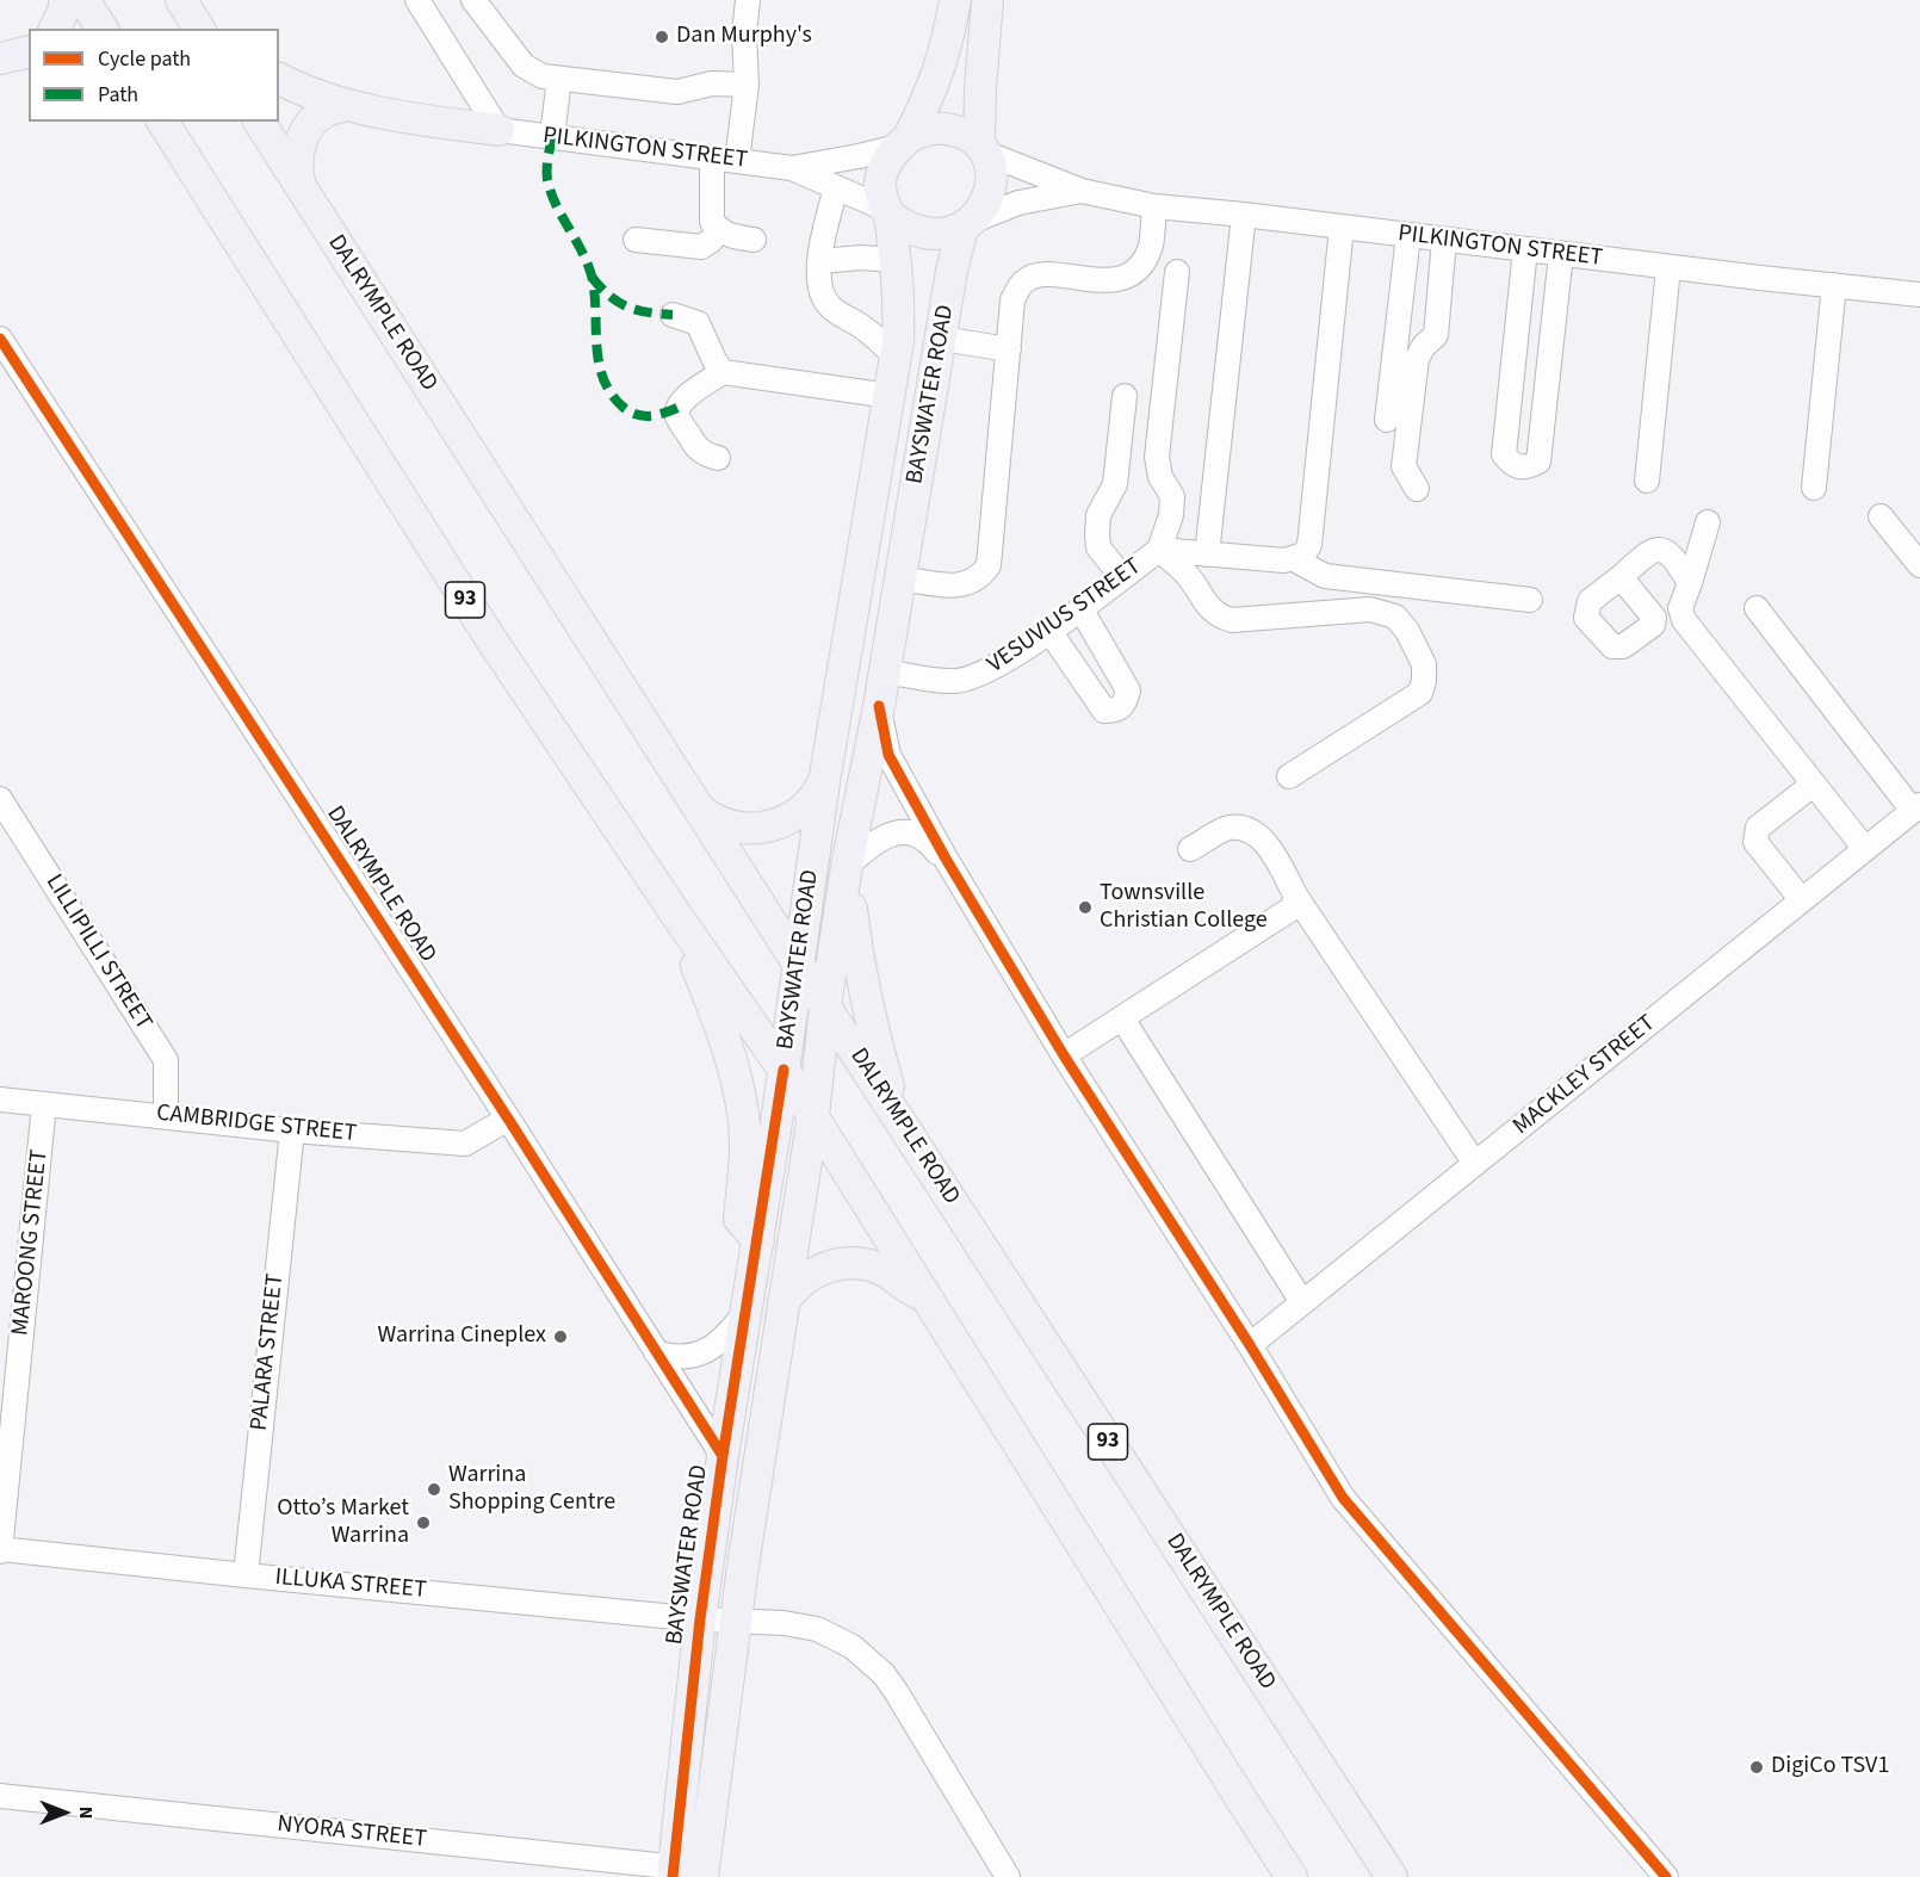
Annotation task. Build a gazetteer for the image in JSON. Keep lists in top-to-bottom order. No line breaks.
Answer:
{"streets":{"main road":["DALRYMPLE ROAD","BAYSWATER ROAD","93"],"street":["PILKINGTON STREET","VESUVIUS STREET","LILLIPILLI STREET","MACKLEY STREET","CAMBRIDGE STREET","MAROONG STREET","PALARA STREET","ILLUKA STREET","NYORA STREET"]},"crossings":[["PILKINGTON STREET","BAYSWATER ROAD"],["DALRYMPLE ROAD","BAYSWATER ROAD"],["DALRYMPLE ROAD","CAMBRIDGE STREET"],["BAYSWATER ROAD","93"],["BAYSWATER ROAD","VESUVIUS STREET"],["BAYSWATER ROAD","ILLUKA STREET"],["BAYSWATER ROAD","NYORA STREET"],["LILLIPILLI STREET","CAMBRIDGE STREET"],["CAMBRIDGE STREET","MAROONG STREET"],["CAMBRIDGE STREET","PALARA STREET"],["MAROONG STREET","ILLUKA STREET"],["PALARA STREET","ILLUKA STREET"]],"places":["Dan Murphy's","Townsville Christian College","Warrina Cineplex","Warrina Shopping Centre","Otto’s Market Warrina","DigiCo TSV1"],"legend":["Cycle path","Path"],"north":"right"}
